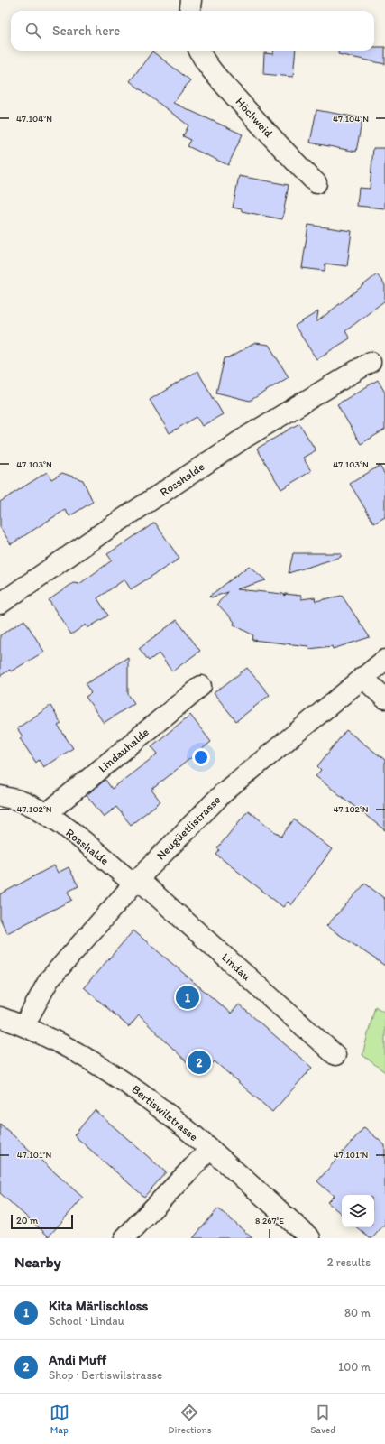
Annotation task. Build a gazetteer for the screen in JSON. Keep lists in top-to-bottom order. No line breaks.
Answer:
{"streets":{"street":["Höchweid","Rosshalde","Lindauhalde","Neugüetlistrasse","Lindau","Bertiswilstrasse"]},"crossings":[["Rosshalde","Lindauhalde"],["Rosshalde","Neugüetlistrasse"],["Rosshalde","Lindau"],["Neugüetlistrasse","Lindau"],["Neugüetlistrasse","Bertiswilstrasse"]],"scale_bar":"20 m","page":{"search":"Search here","pins":["1","2"],"scale":"20 m","heading":["Nearby","2 results"],"list":[{"mark":"1","name":"Kita Märlischloss","note":"School · Lindau","value":"80 m"},{"mark":"2","name":"Andi Muff","note":"Shop · Bertiswilstrasse","value":"100 m"}],"nav":["Map","Directions","Saved"]},"coordinates":["47.104°N","47.103°N","47.102°N","47.101°N","8.267°E"]}
